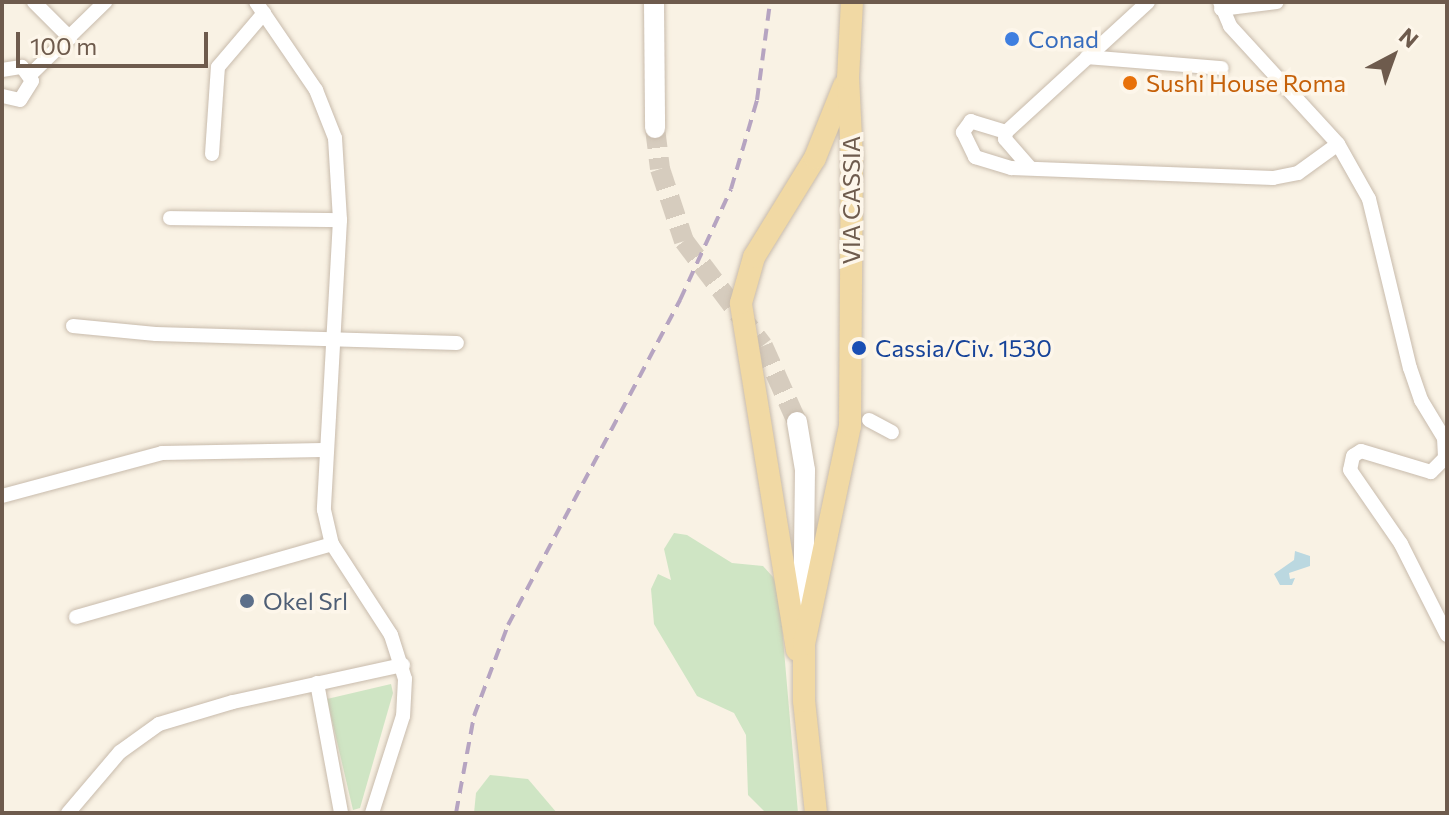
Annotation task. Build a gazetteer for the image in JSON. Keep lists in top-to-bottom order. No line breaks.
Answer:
{"streets":{"main road":["VIA CASSIA"]},"places":["Conad","Sushi House Roma","Cassia/Civ. 1530","Okel Srl"],"scale_bar":"100 m","north":"top right"}
